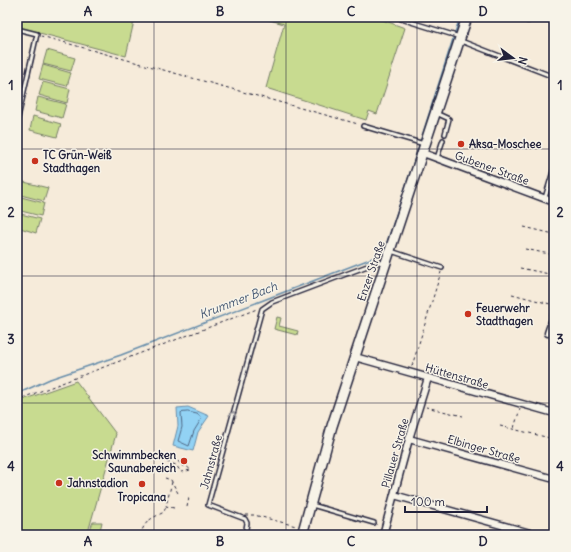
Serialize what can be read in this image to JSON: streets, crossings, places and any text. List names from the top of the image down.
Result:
{
  "streets": {
    "main road": ["Enzer Straße"],
    "street": [
      "Gubener Straße",
      "Hüttenstraße",
      "Elbinger Straße",
      "Pillauer Straße"
    ],
    "lane": ["Jahnstraße"]
  },
  "crossings": [
    ["Gubener Straße", "Enzer Straße"],
    ["Enzer Straße", "Hüttenstraße"],
    ["Hüttenstraße", "Pillauer Straße"],
    ["Elbinger Straße", "Pillauer Straße"]
  ],
  "one_way": ["Jahnstraße"],
  "water": ["Krummer Bach"],
  "places": [
    "Aksa-Moschee",
    "TC Grün-Weiß Stadthagen",
    "Feuerwehr Stadthagen",
    "Schwimmbecken Saunabereich",
    "Jahnstadion",
    "Tropicana"
  ],
  "scale_bar": "100 m",
  "north": "right",
  "grid": {
    "columns": [
      "A",
      "B",
      "C",
      "D"
    ],
    "rows": [
      "1",
      "2",
      "3",
      "4"
    ]
  }
}
